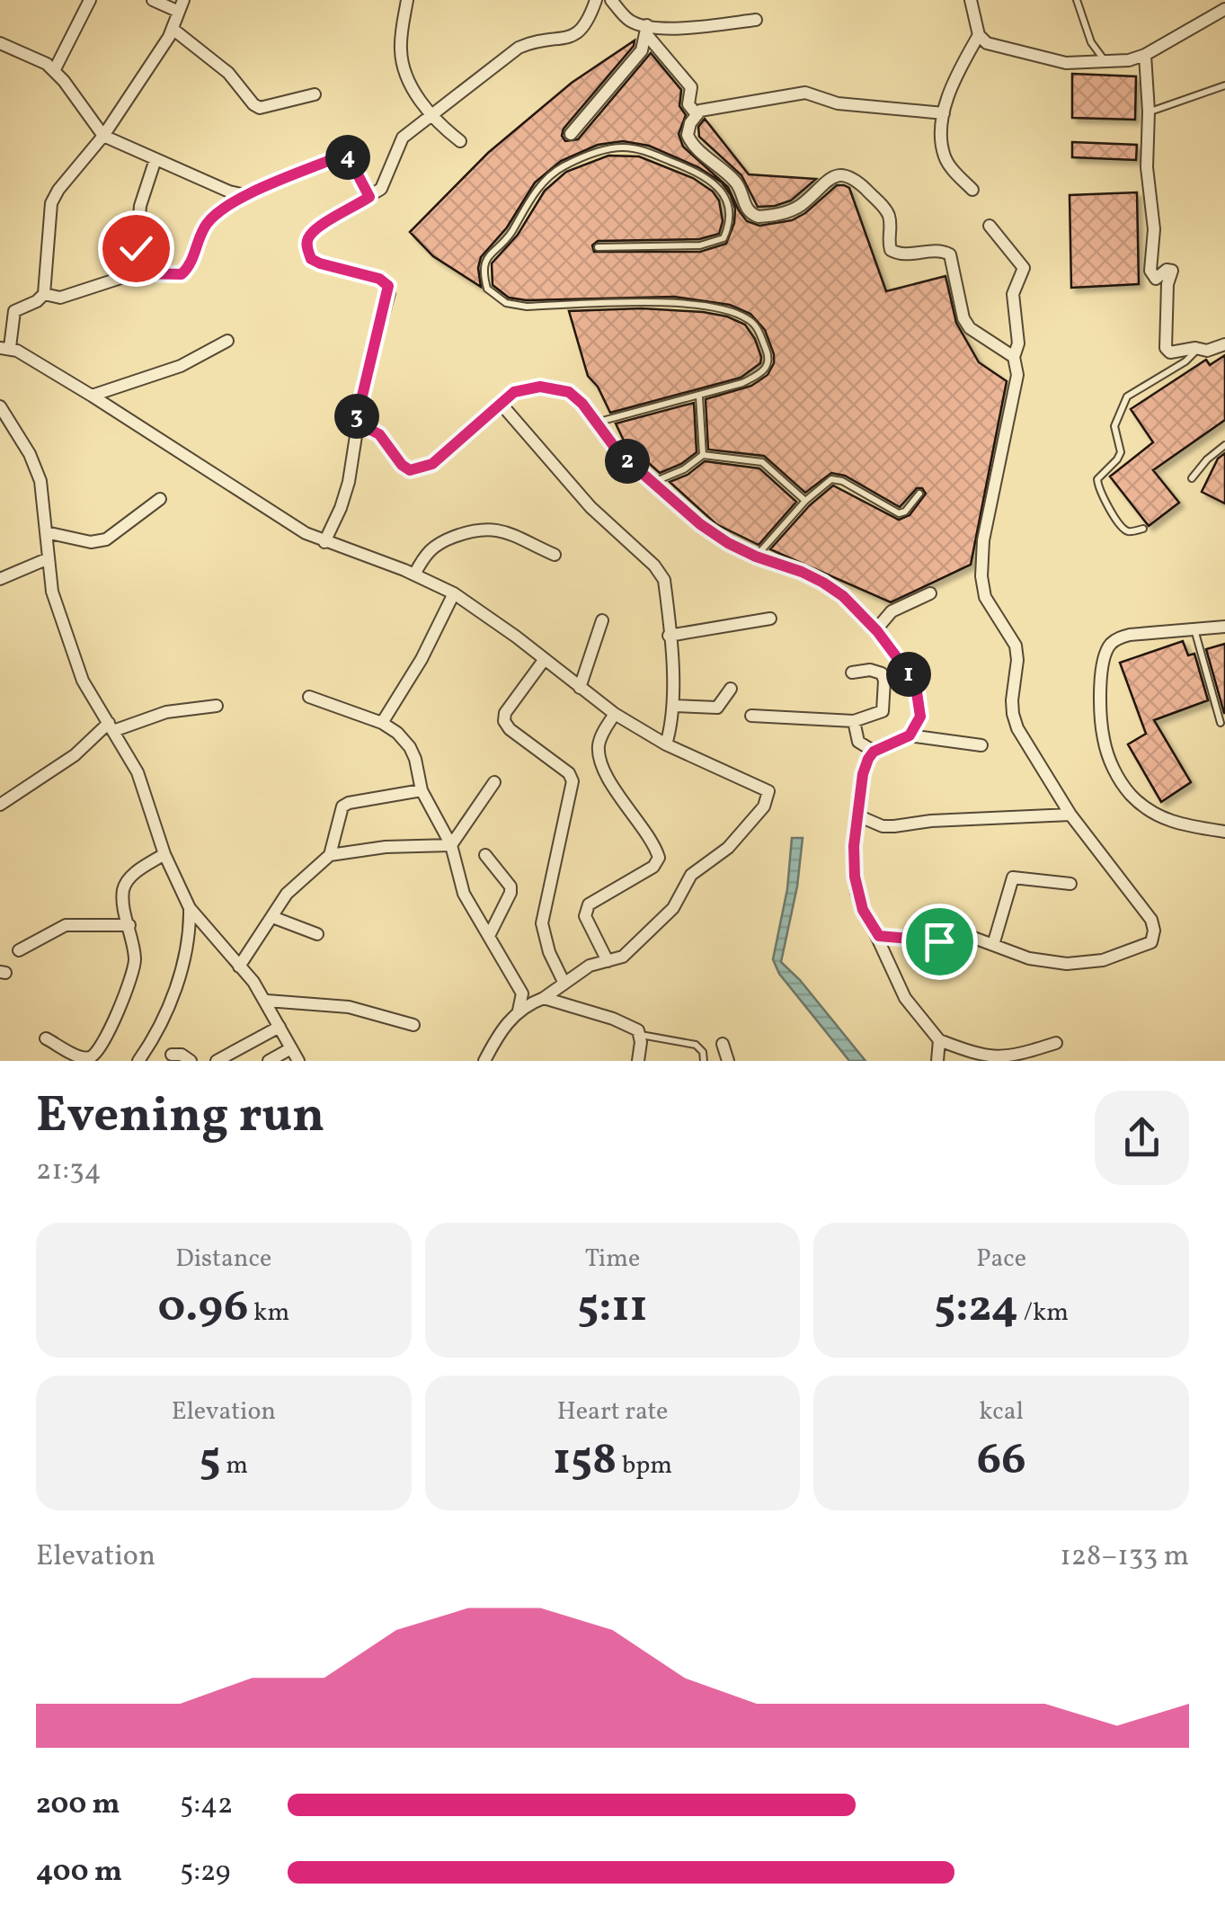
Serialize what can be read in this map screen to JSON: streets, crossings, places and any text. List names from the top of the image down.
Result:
{
  "page": {
    "pins": [
      "4",
      "3",
      "2",
      "1"
    ],
    "heading": ["Evening run", "21:34"],
    "stats": [
      ["Distance", "0.96 km"],
      ["Time", "5:11"],
      ["Pace", "5:24 /km"],
      ["Elevation", "5 m"],
      ["Heart rate", "158 bpm"],
      ["kcal", "66"]
    ],
    "chart": ["Elevation", "128–133 m"],
    "list": [
      {
        "name": "200 m",
        "note": "5:42"
      },
      {
        "name": "400 m",
        "note": "5:29"
      }
    ]
  }
}
